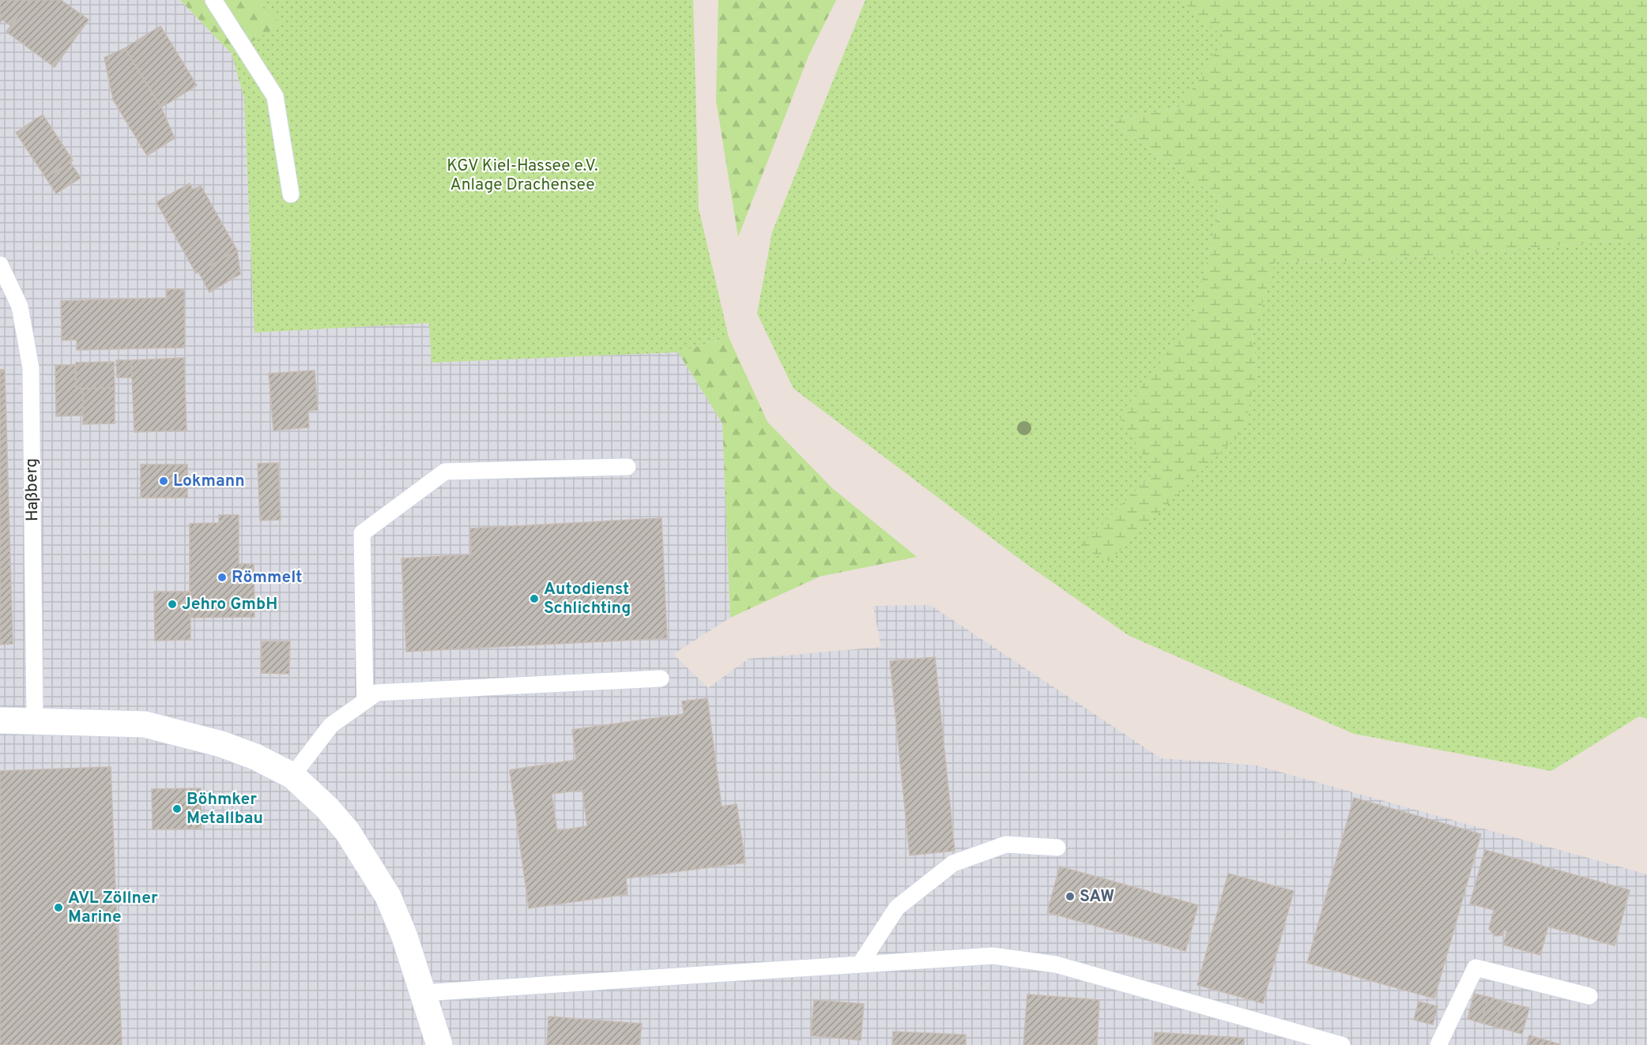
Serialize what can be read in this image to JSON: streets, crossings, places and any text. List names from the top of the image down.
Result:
{
  "streets": {
    "lane": ["Haßberg"]
  },
  "parks": ["KGV Kiel-Hassee e.V. Anlage Drachensee"],
  "places": [
    "Lokmann",
    "Römmelt",
    "Autodienst Schlichting",
    "Jehro GmbH",
    "Böhmker Metallbau",
    "SAW",
    "AVL Zöllner Marine"
  ]
}
